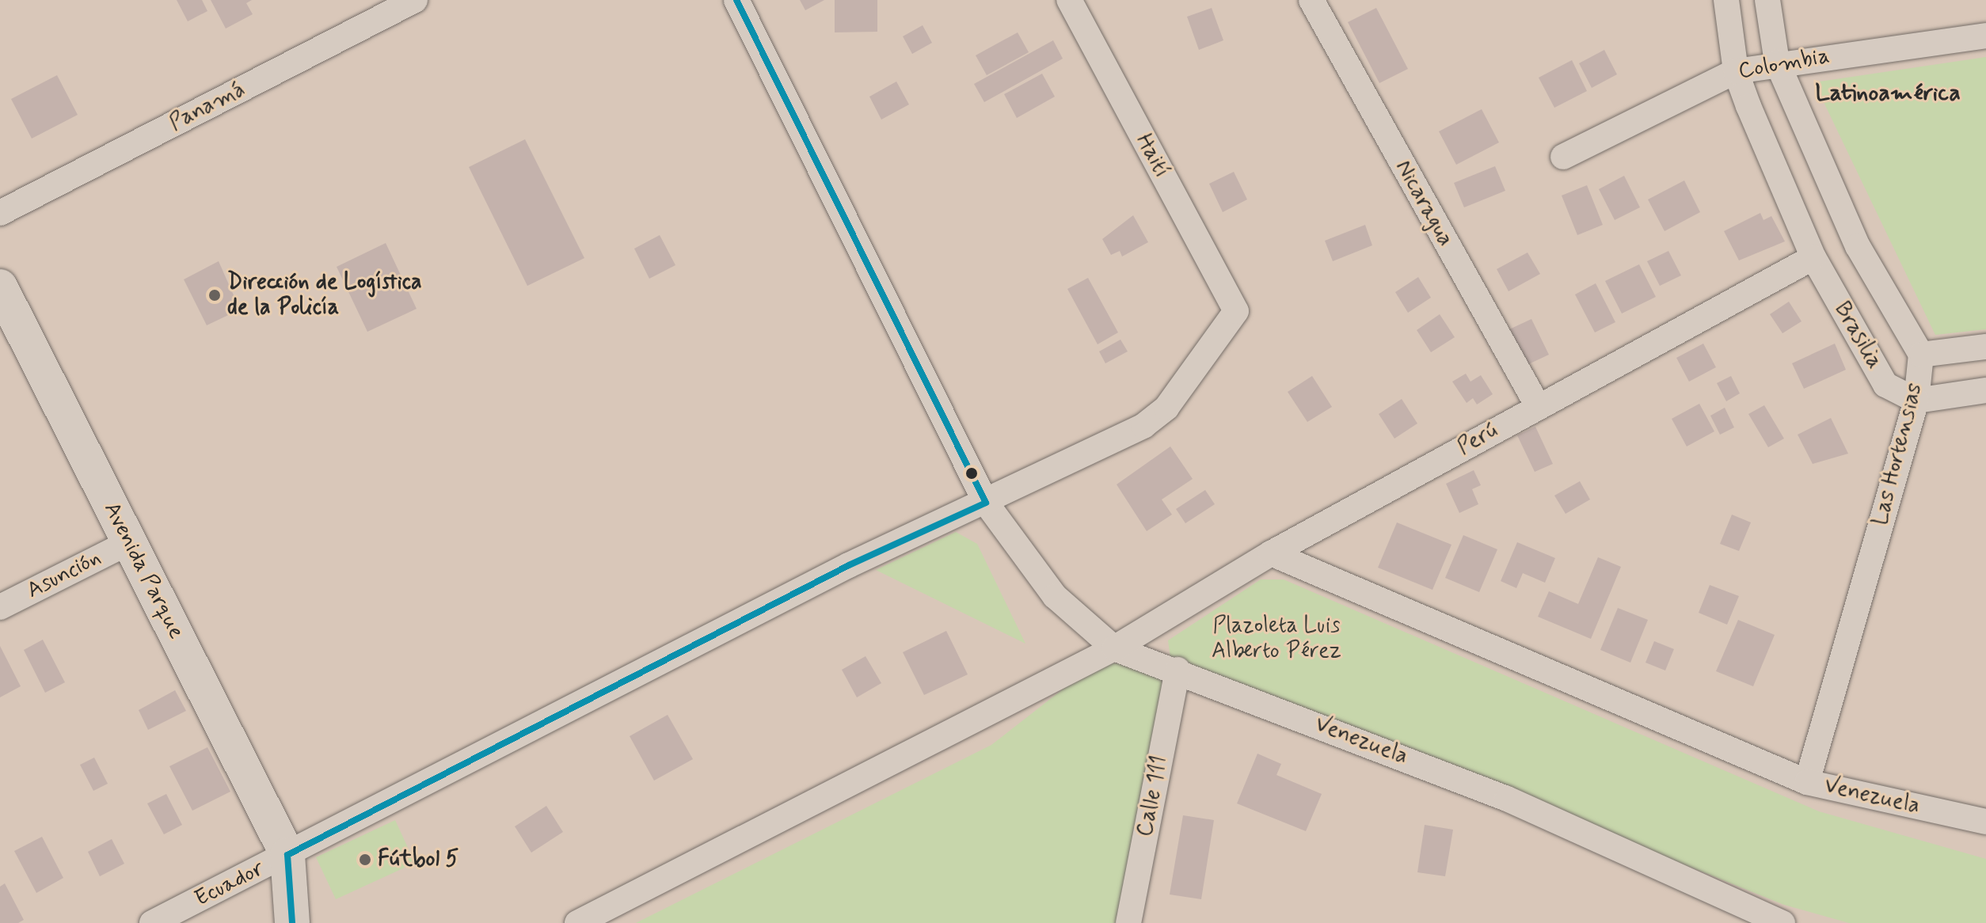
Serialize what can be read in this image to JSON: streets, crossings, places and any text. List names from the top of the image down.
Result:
{
  "streets": {
    "street": [
      "Colombia",
      "Panamá",
      "Haití",
      "Nicaragua",
      "Brasilia",
      "Perú",
      "Las Hortensias",
      "Avenida Parque",
      "Asunción",
      "Venezuela",
      "Calle 111",
      "Ecuador"
    ]
  },
  "crossings": [
    ["Colombia", "Las Hortensias"],
    ["Haití", "Ecuador"],
    ["Nicaragua", "Perú"],
    ["Brasilia", "Perú"],
    ["Brasilia", "Las Hortensias"],
    ["Perú", "Venezuela"],
    ["Las Hortensias", "Venezuela"],
    ["Avenida Parque", "Asunción"],
    ["Avenida Parque", "Ecuador"],
    ["Venezuela", "Calle 111"],
    ["Venezuela", "Ecuador"]
  ],
  "districts": ["Latinoamérica"],
  "parks": ["Plazoleta Luis Alberto Pérez"],
  "places": ["Dirección de Logística de la Policía", "Fútbol 5"]
}
